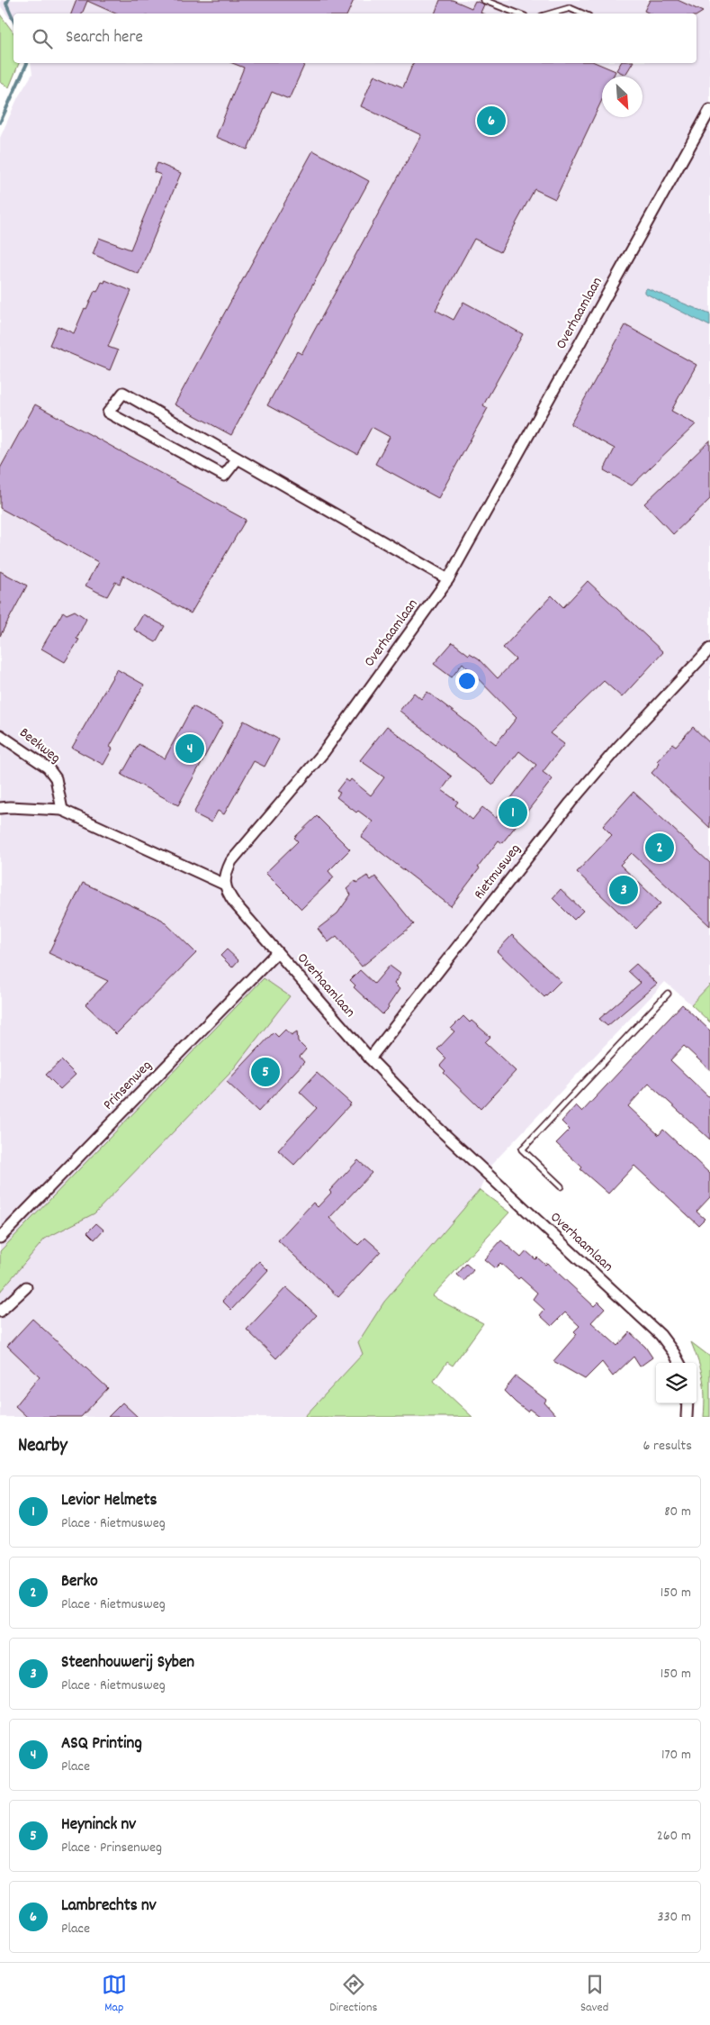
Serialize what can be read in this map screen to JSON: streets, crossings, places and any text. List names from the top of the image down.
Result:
{
  "streets": {
    "street": [
      "Overhaamlaan",
      "Beekweg",
      "Rietmusweg",
      "Prinsenweg"
    ]
  },
  "crossings": [
    ["Overhaamlaan", "Rietmusweg"],
    ["Overhaamlaan", "Prinsenweg"]
  ],
  "north": "bottom right",
  "page": {
    "search": "Search here",
    "pins": [
      "6",
      "4",
      "1",
      "2",
      "3",
      "5"
    ],
    "heading": ["Nearby", "6 results"],
    "list": [
      {
        "mark": "1",
        "name": "Levior Helmets",
        "note": "Place · Rietmusweg",
        "value": "80 m"
      },
      {
        "mark": "2",
        "name": "Berko",
        "note": "Place · Rietmusweg",
        "value": "150 m"
      },
      {
        "mark": "3",
        "name": "Steenhouwerij Syben",
        "note": "Place · Rietmusweg",
        "value": "150 m"
      },
      {
        "mark": "4",
        "name": "ASQ Printing",
        "note": "Place",
        "value": "170 m"
      },
      {
        "mark": "5",
        "name": "Heyninck nv",
        "note": "Place · Prinsenweg",
        "value": "260 m"
      },
      {
        "mark": "6",
        "name": "Lambrechts nv",
        "note": "Place",
        "value": "330 m"
      }
    ],
    "nav": ["Map", "Directions", "Saved"]
  }
}
